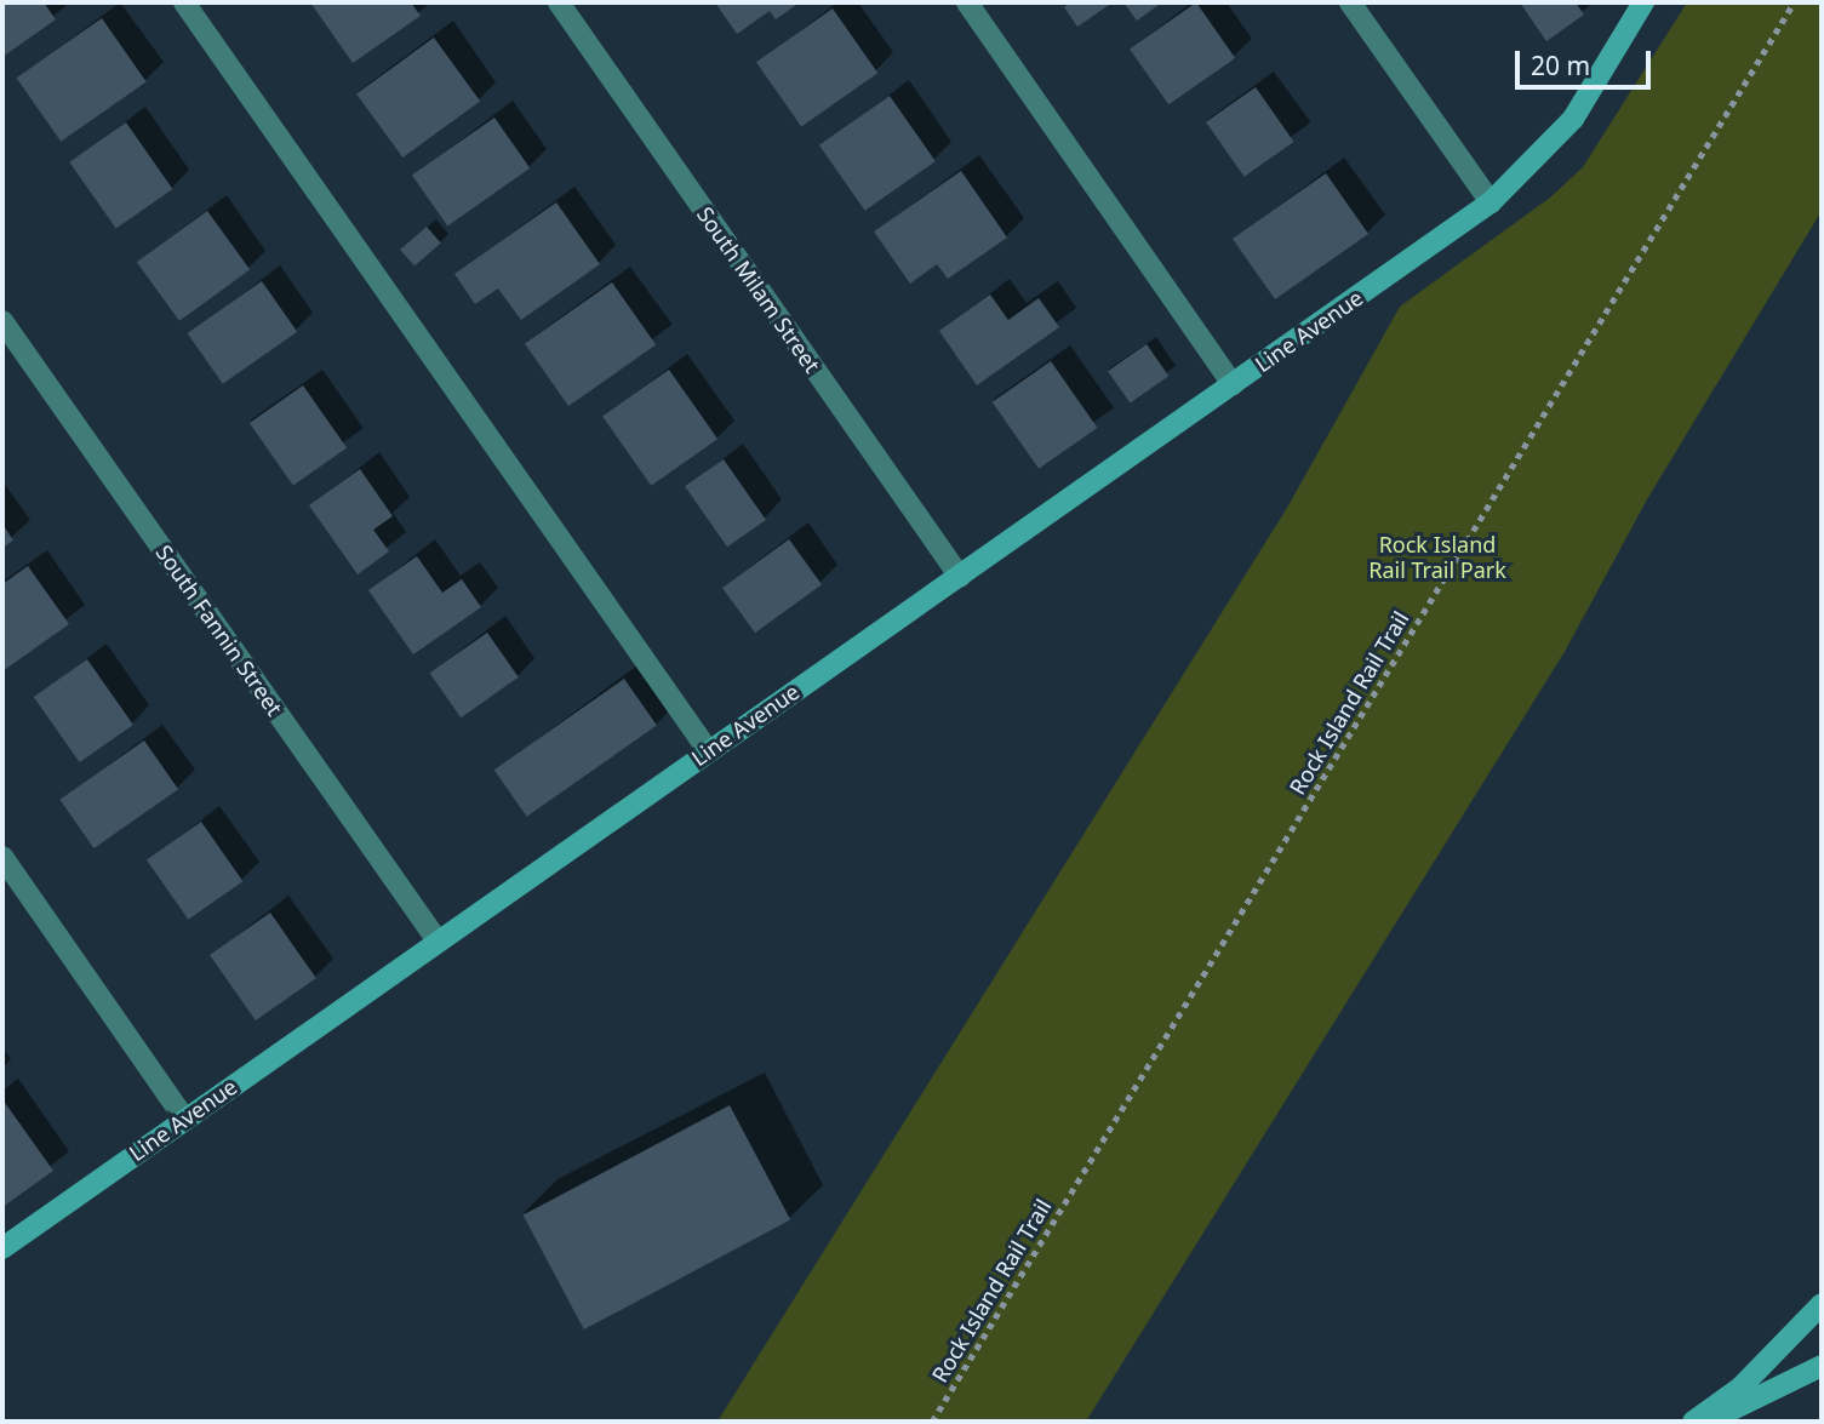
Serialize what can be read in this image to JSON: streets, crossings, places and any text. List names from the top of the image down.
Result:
{
  "streets": {
    "street": ["South Milam Street", "Line Avenue", "South Fannin Street"],
    "path": ["Rock Island Rail Trail"]
  },
  "crossings": [
    ["South Milam Street", "Line Avenue"],
    ["Line Avenue", "South Fannin Street"]
  ],
  "parks": ["Rock Island Rail Trail Park"],
  "scale_bar": "20 m"
}
